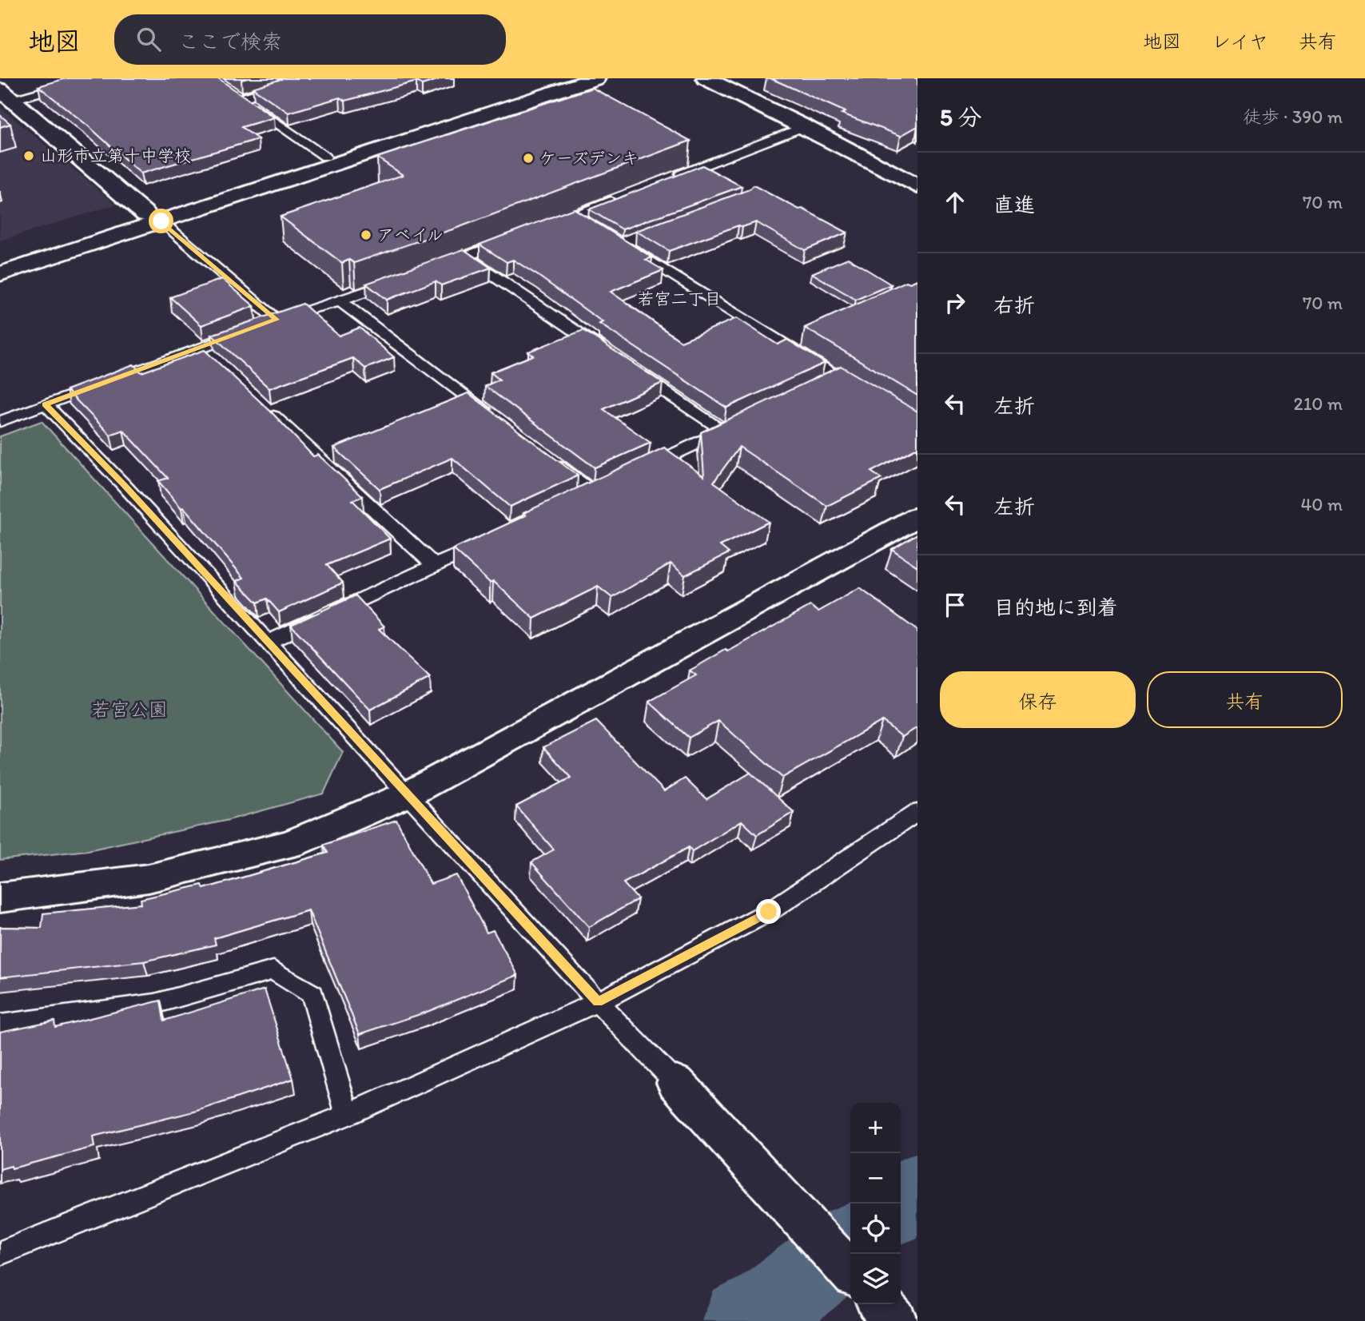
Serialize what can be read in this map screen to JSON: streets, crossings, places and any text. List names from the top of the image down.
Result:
{
  "districts": ["若宮二丁目"],
  "parks": ["若宮公園"],
  "places": ["山形市立第十中学校", "ケーズデンキ", "アベイル"],
  "page": {
    "header": "地図",
    "search": "ここで検索",
    "nav": ["地図", "レイヤ", "共有"],
    "heading": ["5 分", "徒歩 · 390 m"],
    "list": [
      ["直進", "70 m"],
      ["右折", "70 m"],
      ["左折", "210 m"],
      ["左折", "40 m"],
      "目的地に到着"
    ],
    "buttons": ["保存", "共有"],
    "map_buttons": ["+", "−"]
  }
}
